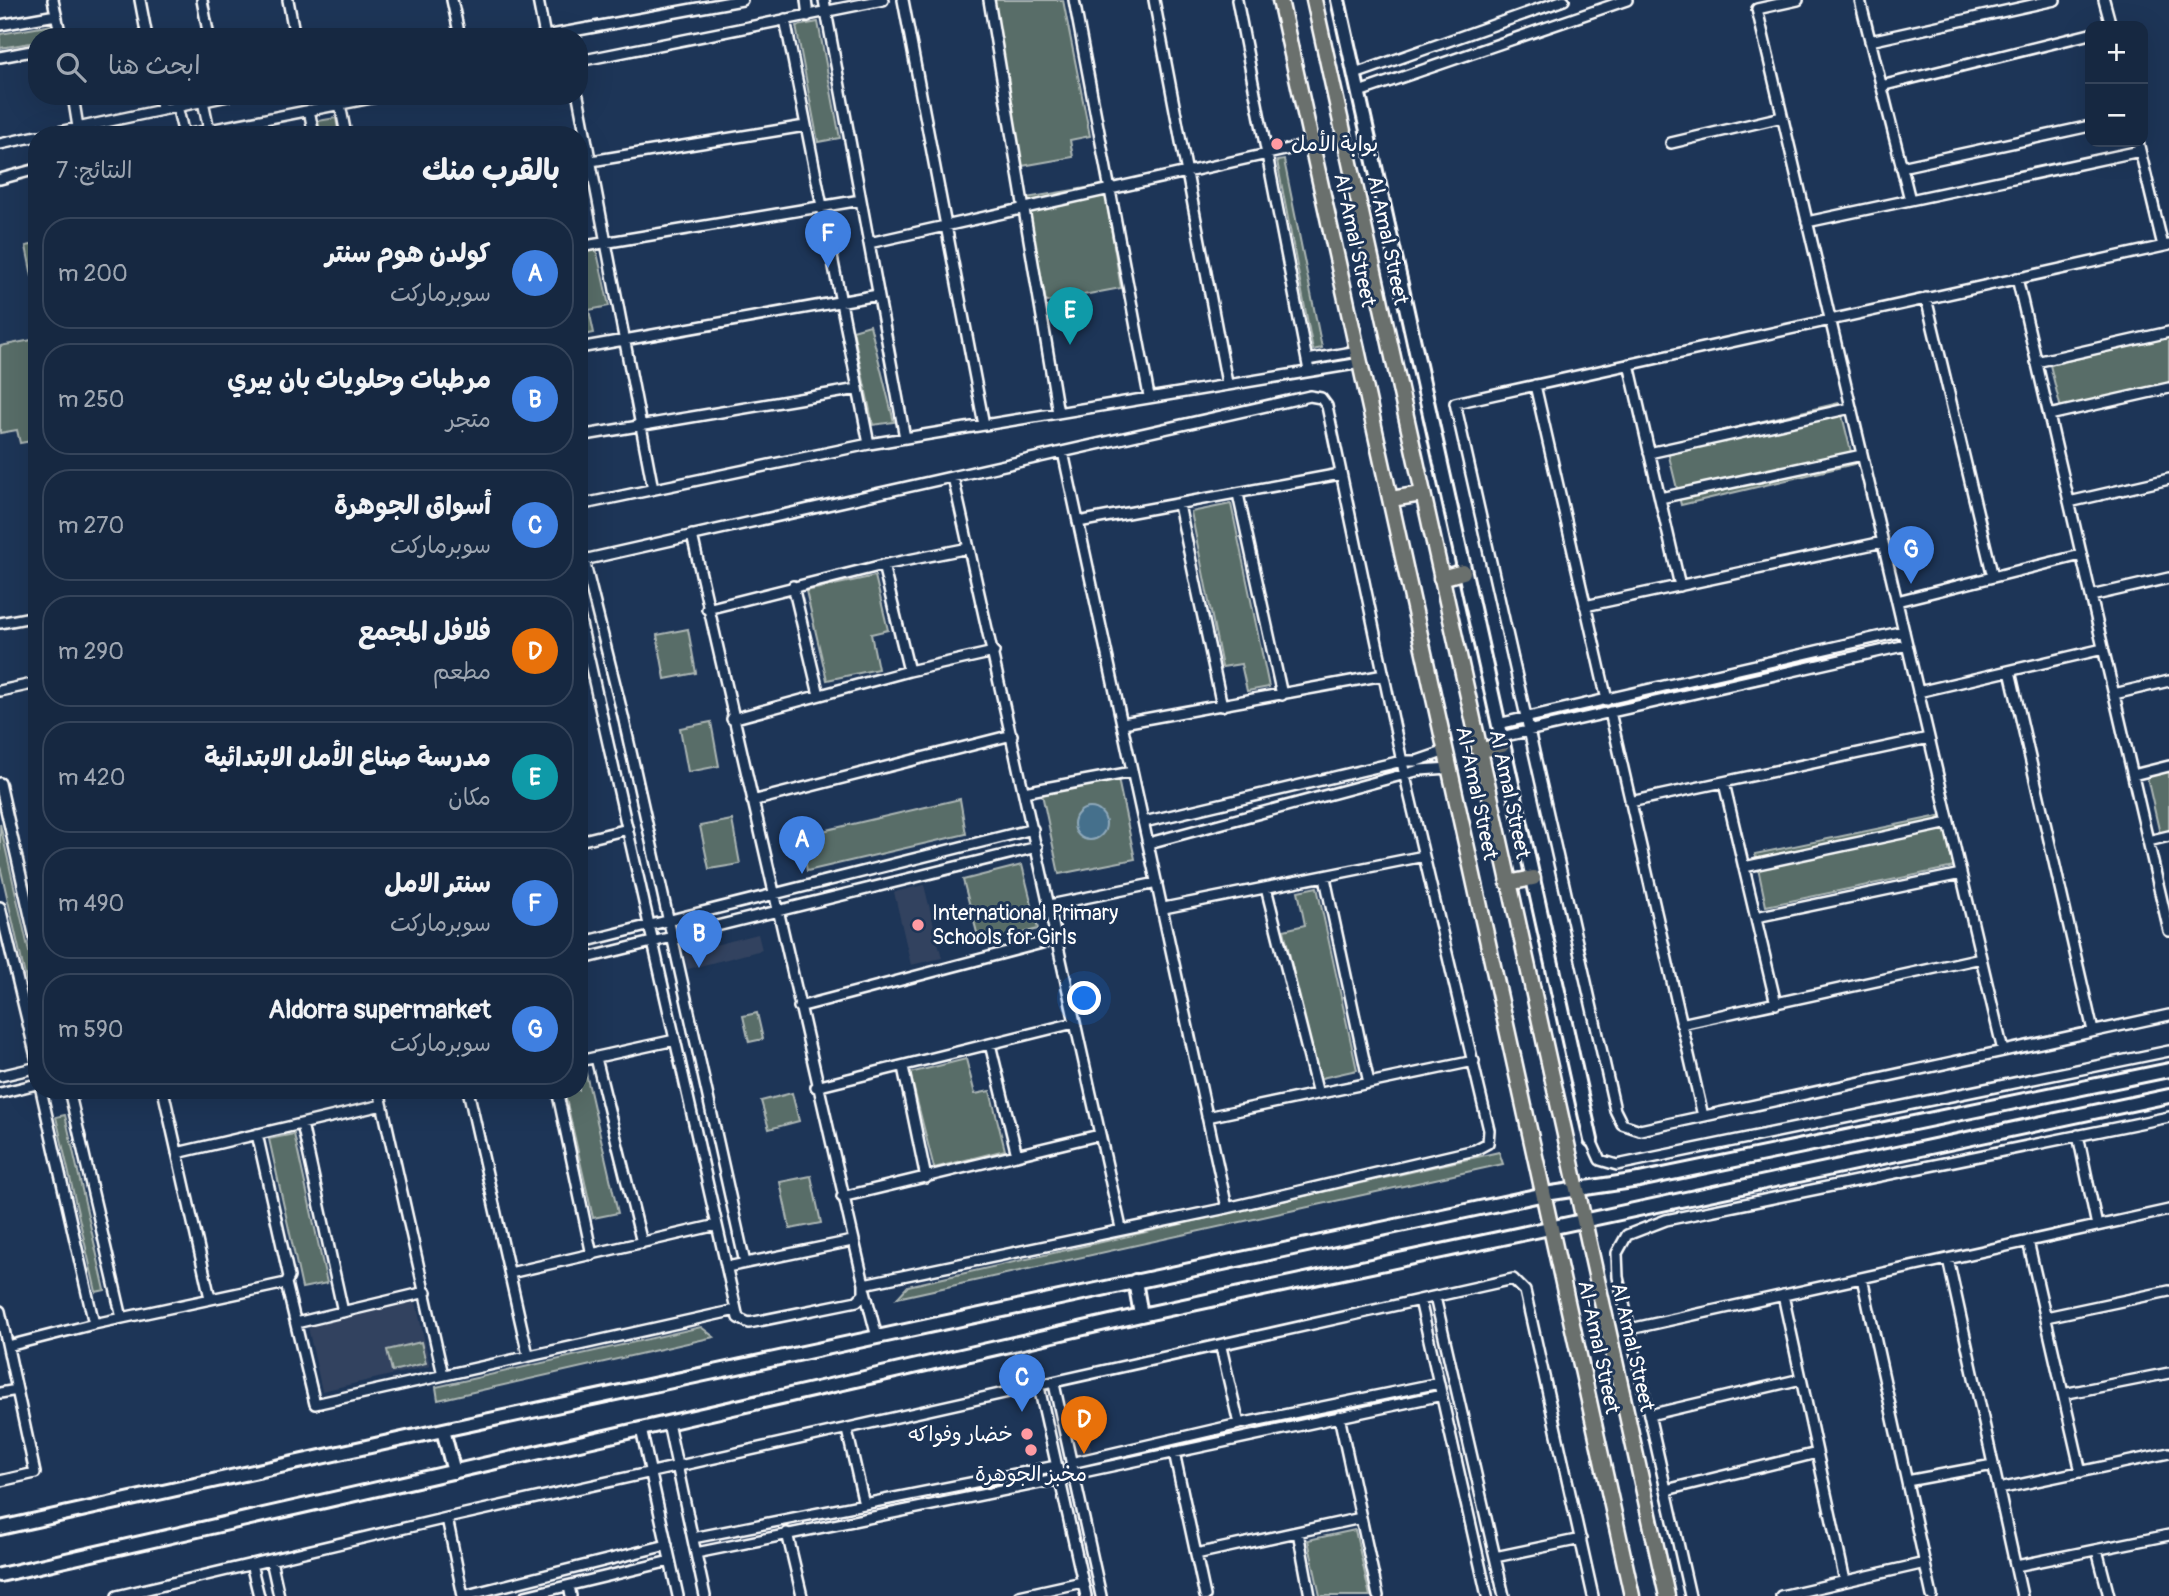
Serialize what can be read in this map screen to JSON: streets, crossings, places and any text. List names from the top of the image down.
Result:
{
  "streets": {
    "main road": ["Al-Amal Street", "Al Amal Street"]
  },
  "places": [
    "بوابة الأمل",
    "International Primary Schools for Girls",
    "خضار وفواكه",
    "مخبز الجوهرة"
  ],
  "page": {
    "map_buttons": ["+", "−"],
    "search": "ابحث هنا",
    "heading": ["بالقرب منك", "النتائج: 7"],
    "pins": [
      "F",
      "E",
      "G",
      "A",
      "B",
      "C",
      "D"
    ],
    "list": [
      {
        "mark": "A",
        "name": "كولدن هوم سنتر",
        "note": "سوبرماركت",
        "value": "200 m"
      },
      {
        "mark": "B",
        "name": "مرطبات وحلويات بان بيري",
        "note": "متجر",
        "value": "250 m"
      },
      {
        "mark": "C",
        "name": "أسواق الجوهرة",
        "note": "سوبرماركت",
        "value": "270 m"
      },
      {
        "mark": "D",
        "name": "فلافل المجمع",
        "note": "مطعم",
        "value": "290 m"
      },
      {
        "mark": "E",
        "name": "مدرسة صناع الأمل الابتدائية",
        "note": "مكان",
        "value": "420 m"
      },
      {
        "mark": "F",
        "name": "سنتر الامل",
        "note": "سوبرماركت",
        "value": "490 m"
      },
      {
        "mark": "G",
        "name": "Aldorra supermarket",
        "note": "سوبرماركت",
        "value": "590 m"
      }
    ]
  }
}
